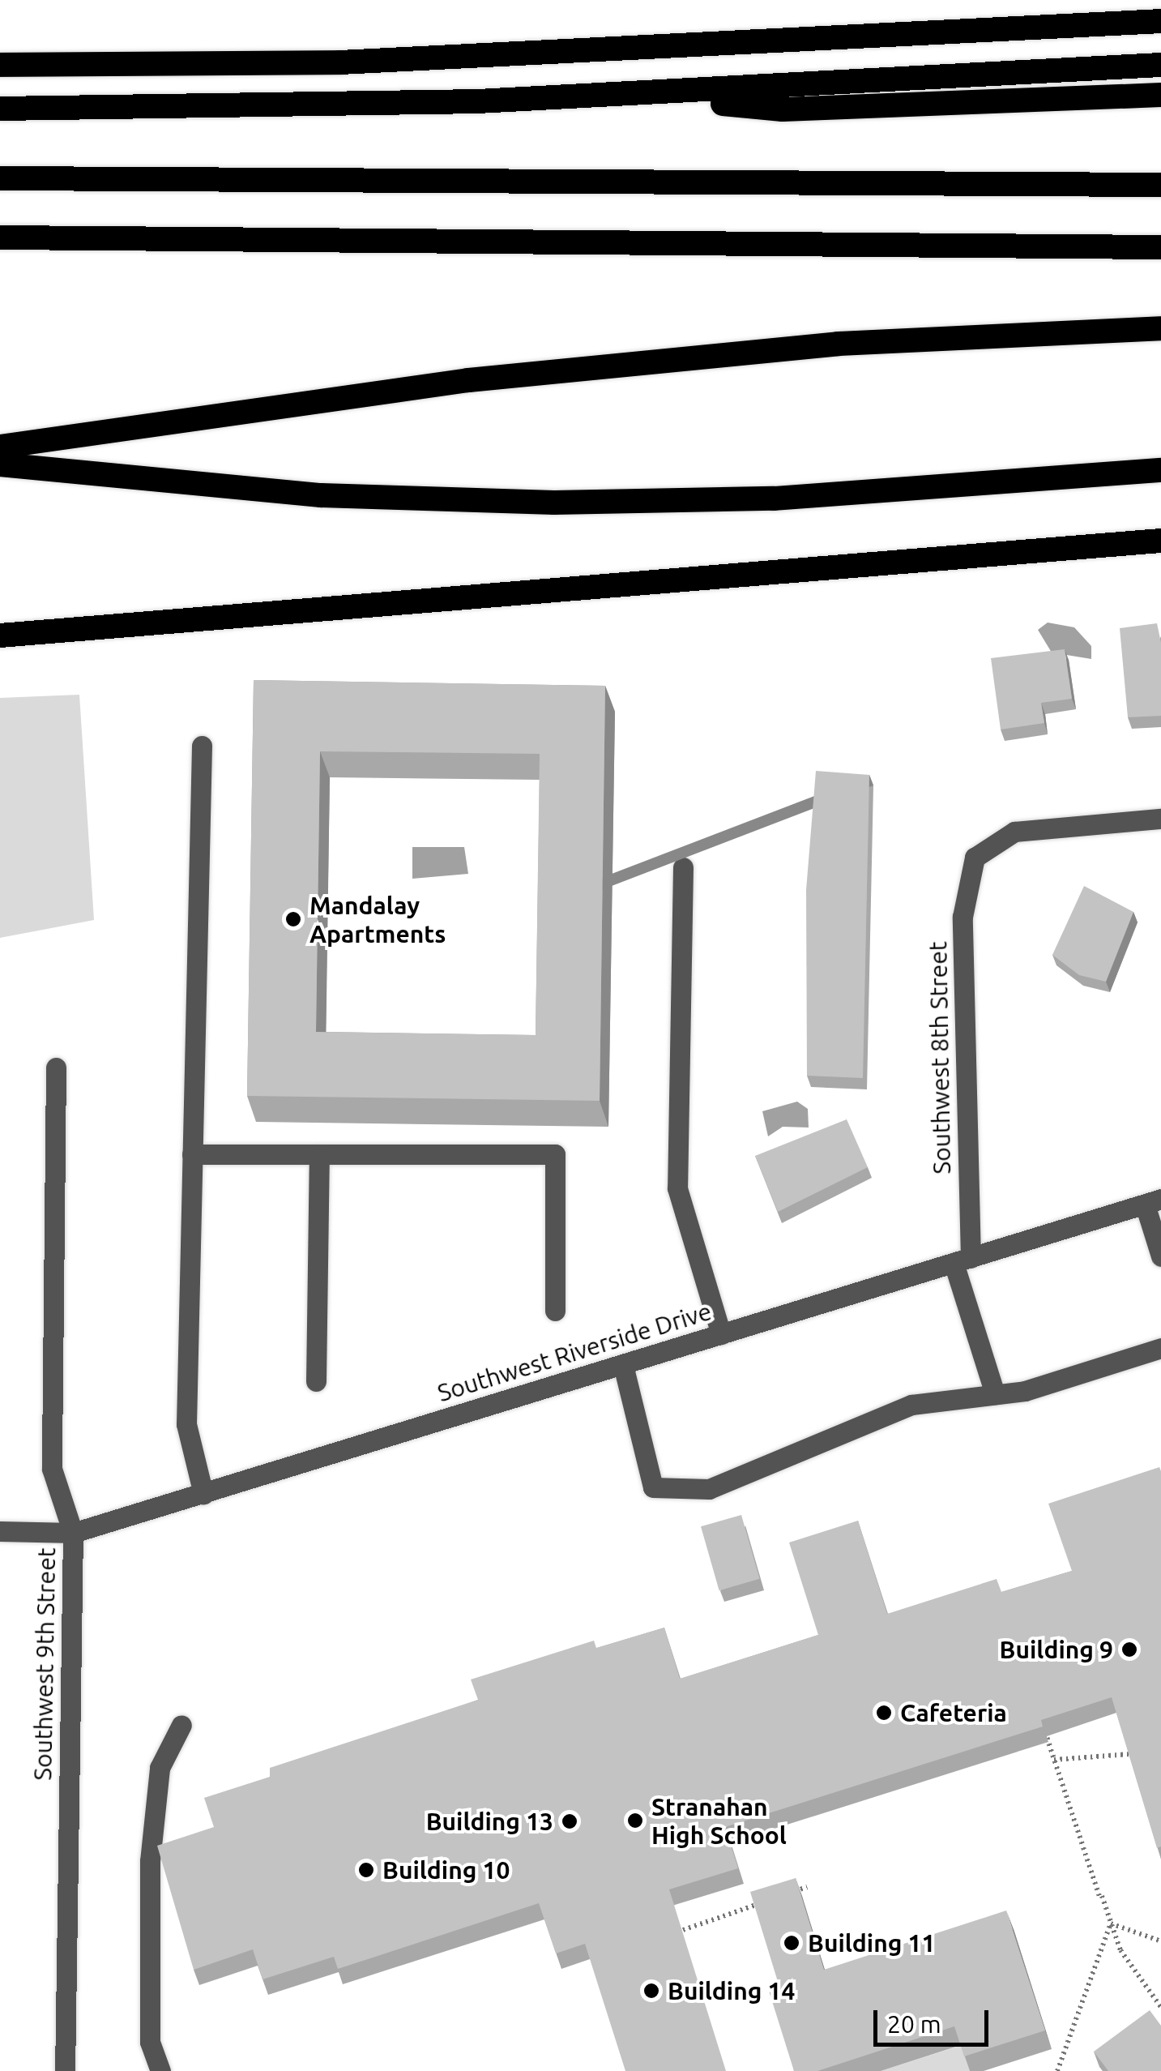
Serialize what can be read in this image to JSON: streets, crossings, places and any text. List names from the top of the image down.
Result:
{
  "streets": {
    "street": ["Southwest 8th Street", "Southwest Riverside Drive", "Southwest 9th Street"]
  },
  "crossings": [
    ["Southwest 8th Street", "Southwest Riverside Drive"],
    ["Southwest Riverside Drive", "Southwest 9th Street"]
  ],
  "places": [
    "Mandalay Apartments",
    "Building 9",
    "Cafeteria",
    "Stranahan High School",
    "Building 13",
    "Building 10",
    "Building 11",
    "Building 14"
  ],
  "scale_bar": "20 m"
}
